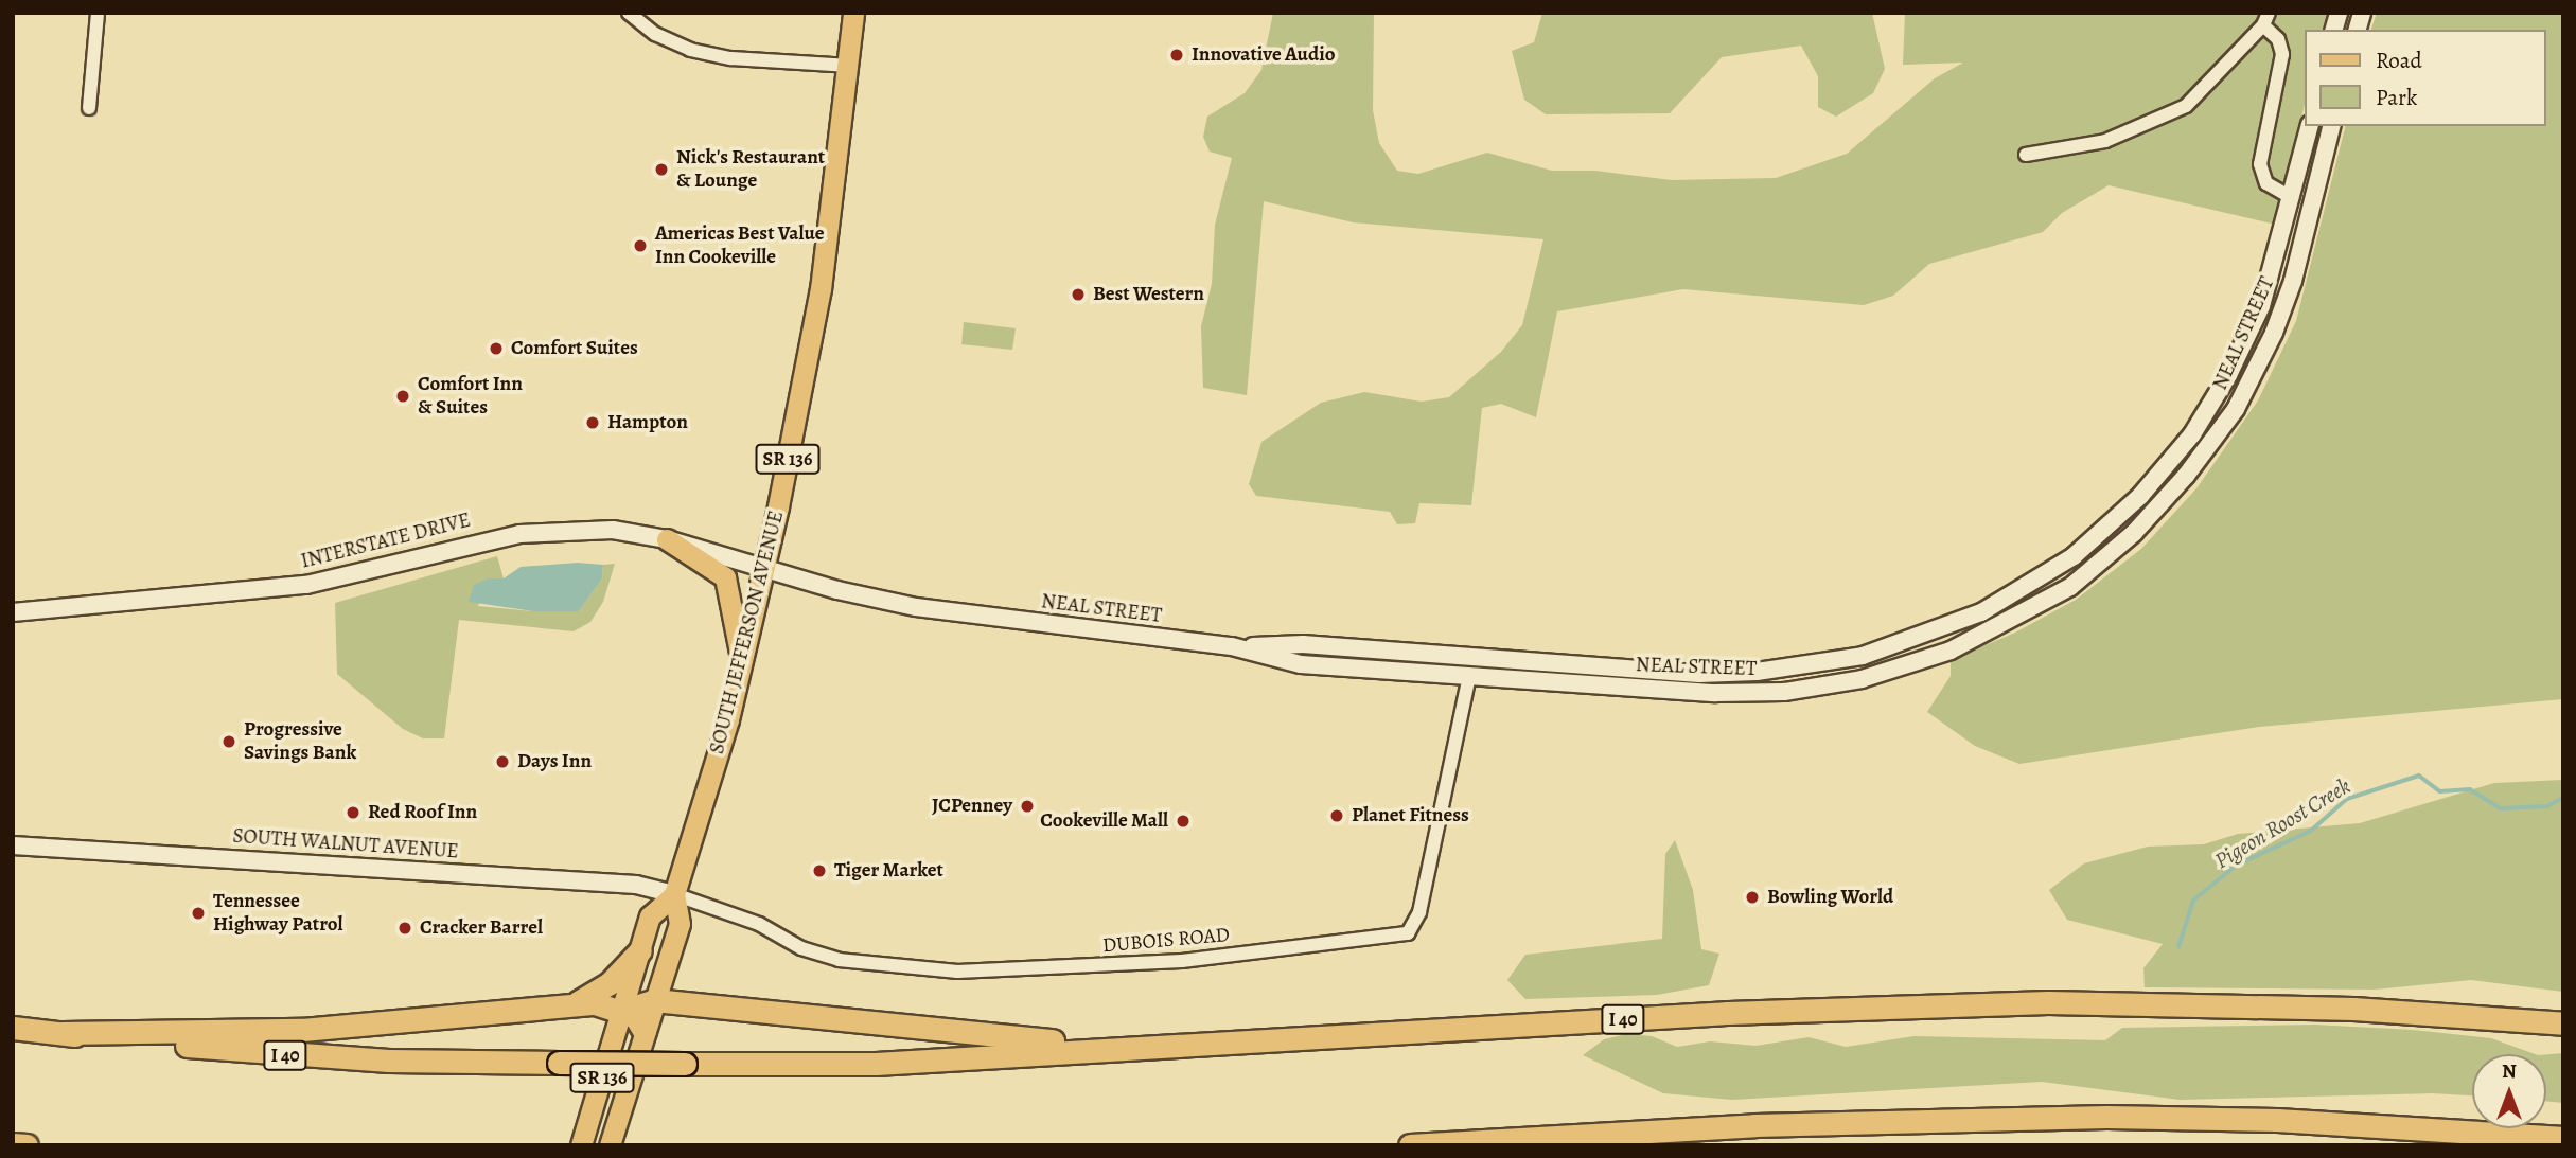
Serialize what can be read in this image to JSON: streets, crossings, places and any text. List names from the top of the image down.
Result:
{
  "streets": {
    "highway": ["I 40"],
    "main road": [
      "NEAL STREET",
      "SR 136",
      "INTERSTATE DRIVE",
      "SOUTH JEFFERSON AVENUE",
      "SOUTH WALNUT AVENUE"
    ],
    "street": ["DUBOIS ROAD"]
  },
  "crossings": [
    ["NEAL STREET", "INTERSTATE DRIVE"],
    ["NEAL STREET", "SOUTH JEFFERSON AVENUE"],
    ["NEAL STREET", "DUBOIS ROAD"],
    ["INTERSTATE DRIVE", "SOUTH JEFFERSON AVENUE"],
    ["SOUTH JEFFERSON AVENUE", "SOUTH WALNUT AVENUE"],
    ["SOUTH JEFFERSON AVENUE", "DUBOIS ROAD"],
    ["SOUTH WALNUT AVENUE", "DUBOIS ROAD"]
  ],
  "water": ["Pigeon Roost Creek"],
  "places": [
    "Innovative Audio",
    "Nick's Restaurant & Lounge",
    "Americas Best Value Inn Cookeville",
    "Best Western",
    "Comfort Suites",
    "Comfort Inn & Suites",
    "Hampton",
    "Progressive Savings Bank",
    "Days Inn",
    "JCPenney",
    "Red Roof Inn",
    "Planet Fitness",
    "Cookeville Mall",
    "Tiger Market",
    "Bowling World",
    "Tennessee Highway Patrol",
    "Cracker Barrel"
  ],
  "legend": ["Road", "Park"],
  "north": "top"
}
